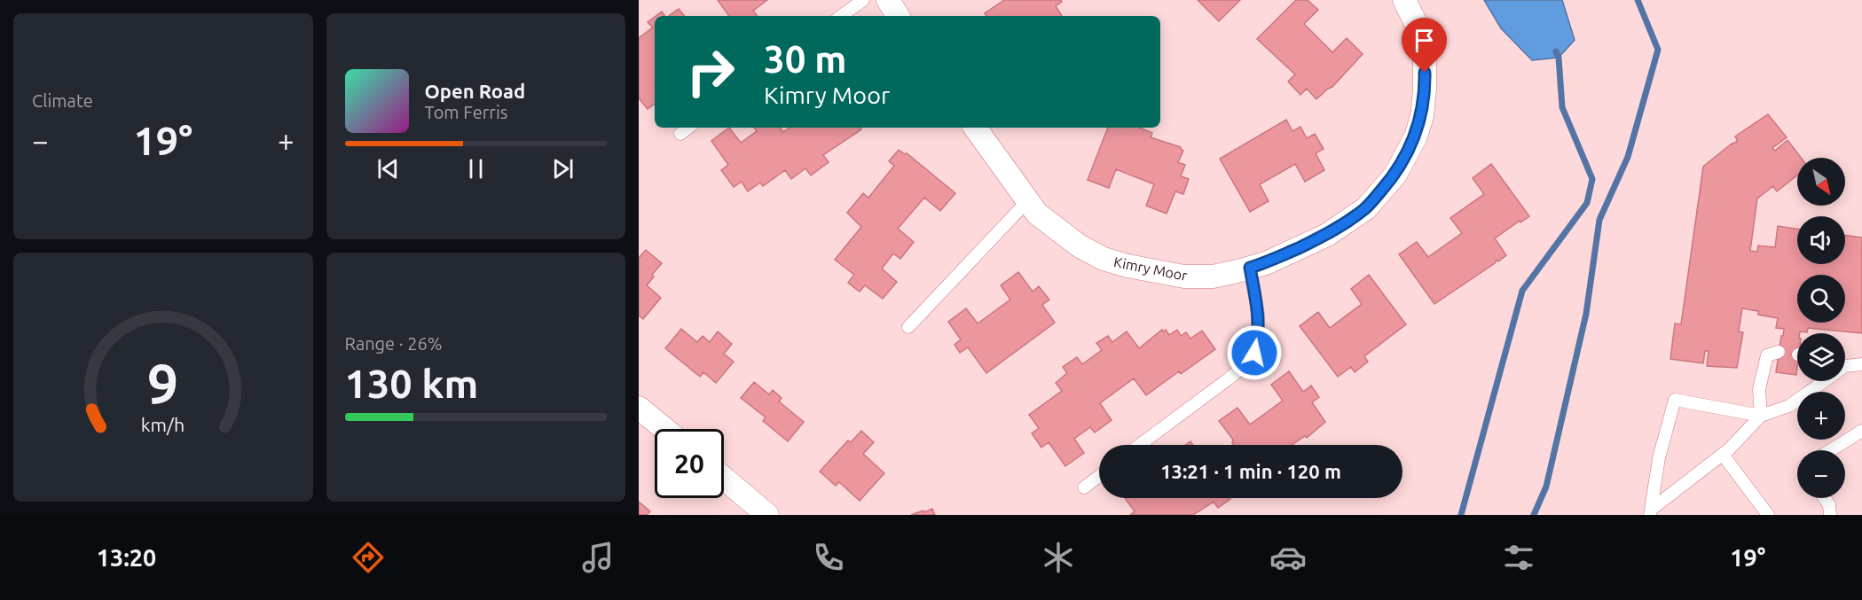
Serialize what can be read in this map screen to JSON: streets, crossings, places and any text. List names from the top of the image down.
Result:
{
  "streets": {
    "street": ["Kimry Moor"]
  },
  "north": "bottom right",
  "page": {
    "tile": [
      "Climate",
      ["Range · 26%", "130 km"]
    ],
    "turn": ["30 m", "Kimry Moor"],
    "song": ["Open Road", "Tom Ferris"],
    "heat": ["−", "19°", "+"],
    "map_buttons": ["+", "−"],
    "limit": "20",
    "trip": "13:21 · 1 min · 120 m",
    "tabs": ["13:20", "19°"],
    "gauge": ["9", "km/h"]
  }
}
